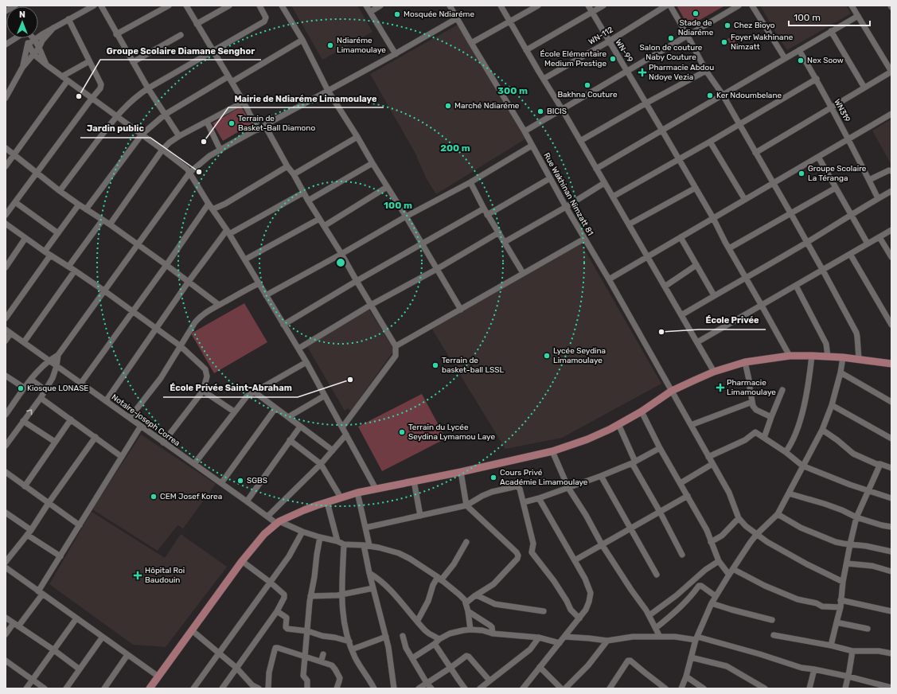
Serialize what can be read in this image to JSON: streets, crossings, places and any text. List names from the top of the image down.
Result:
{
  "streets": {
    "street": [
      "WN-112",
      "WN-99",
      "WN319",
      "Rue Wakhinan Nimzatt 81",
      "Notaire-joseph Correa"
    ]
  },
  "crossings": [
    ["WN-112", "WN-99"]
  ],
  "places": {
    "other": [
      "Stade de Ndiaréme",
      "Mosquée Ndiaréme",
      "Chez Bioyo",
      "Salon de couture Naby Couture",
      "Foyer Wakhinane Nimzatt",
      "Ndiaréme Limamoulaye",
      "École Elémentaire Medium Prestige",
      "Nex Soow",
      "Bakhna Couture",
      "Ker Ndoumbelane",
      "Groupe Scolaire Diamane Senghor",
      "Marché Ndiaréme",
      "BICIS",
      "Terrain de Basket-Ball Diamono",
      "Mairie de Ndiaréme Limamoulaye",
      "Jardin public",
      "Groupe Scolaire La Téranga",
      "École Privée",
      "Lycée Seydina Limamoulaye",
      "Terrain de basket-ball LSSL",
      "École Privée Saint-Abraham",
      "Kiosque LONASE",
      "Terrain du Lycée Seydina Lymamou Laye",
      "Cours Privé Académie Limamoulaye",
      "SGBS",
      "CEM Josef Korea"
    ],
    "health": ["Pharmacie Abdou Ndoye Vezia", "Pharmacie Limamoulaye", "Hôpital Roi Baudouin"]
  },
  "scale_bar": "100 m",
  "north": "top",
  "rings": ["300 m", "200 m", "100 m"]
}
